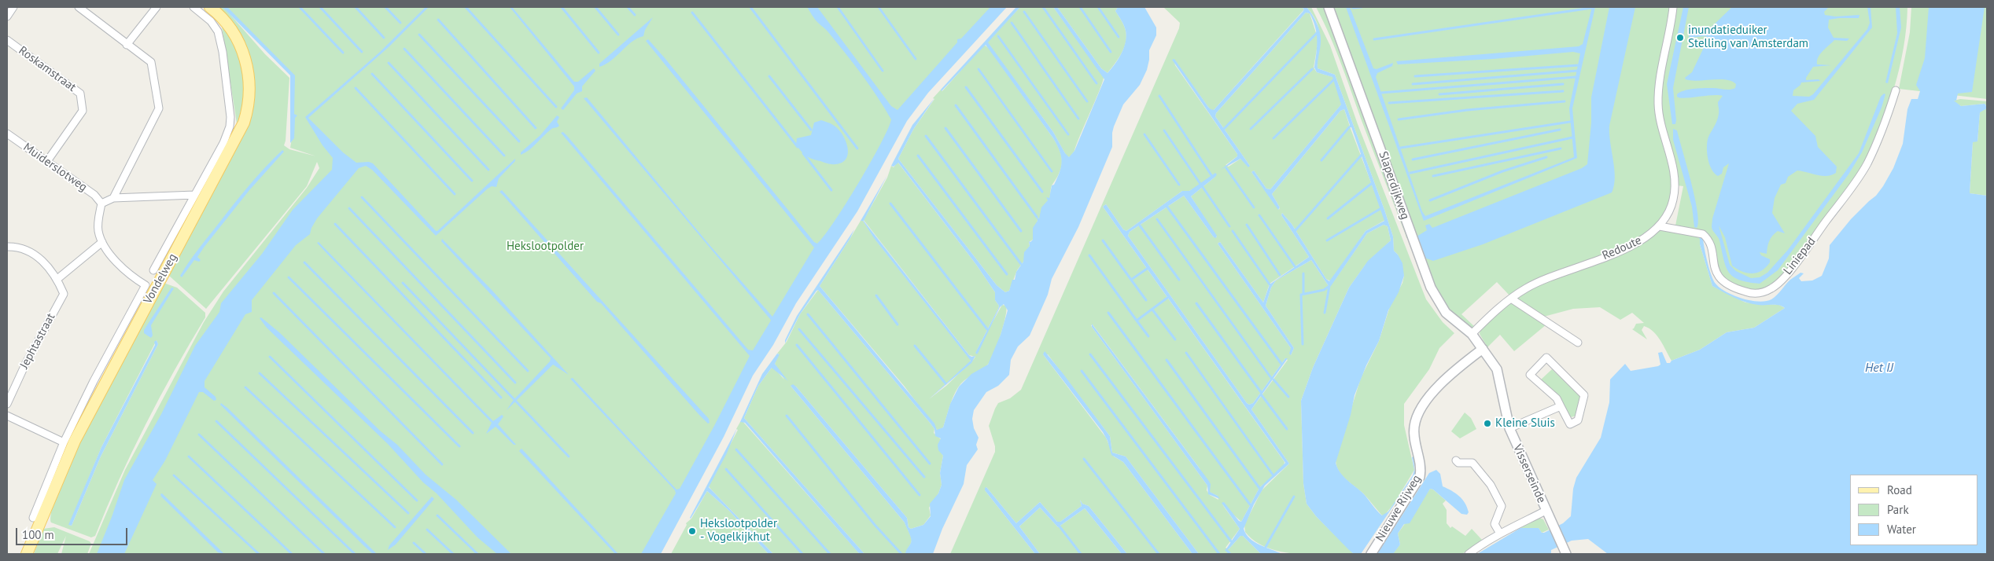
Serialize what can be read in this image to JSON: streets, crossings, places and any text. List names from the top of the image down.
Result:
{
  "streets": {
    "main road": ["Vondelweg"],
    "street": [
      "Roskamstraat",
      "Muiderslotweg",
      "Slaperdijkweg",
      "Redoute",
      "Liniepad",
      "Jephtastraat",
      "Visserseinde",
      "Nieuwe Rijweg"
    ]
  },
  "crossings": [
    ["Roskamstraat", "Muiderslotweg"],
    ["Slaperdijkweg", "Redoute"],
    ["Slaperdijkweg", "Visserseinde"],
    ["Slaperdijkweg", "Nieuwe Rijweg"],
    ["Redoute", "Liniepad"],
    ["Visserseinde", "Nieuwe Rijweg"]
  ],
  "water": ["Het IJ"],
  "parks": ["Hekslootpolder"],
  "places": ["inundatieduiker Stelling van Amsterdam", "Kleine Sluis", "Hekslootpolder - Vogelkijkhut"],
  "legend": ["Road", "Park", "Water"],
  "scale_bar": "100 m"
}
